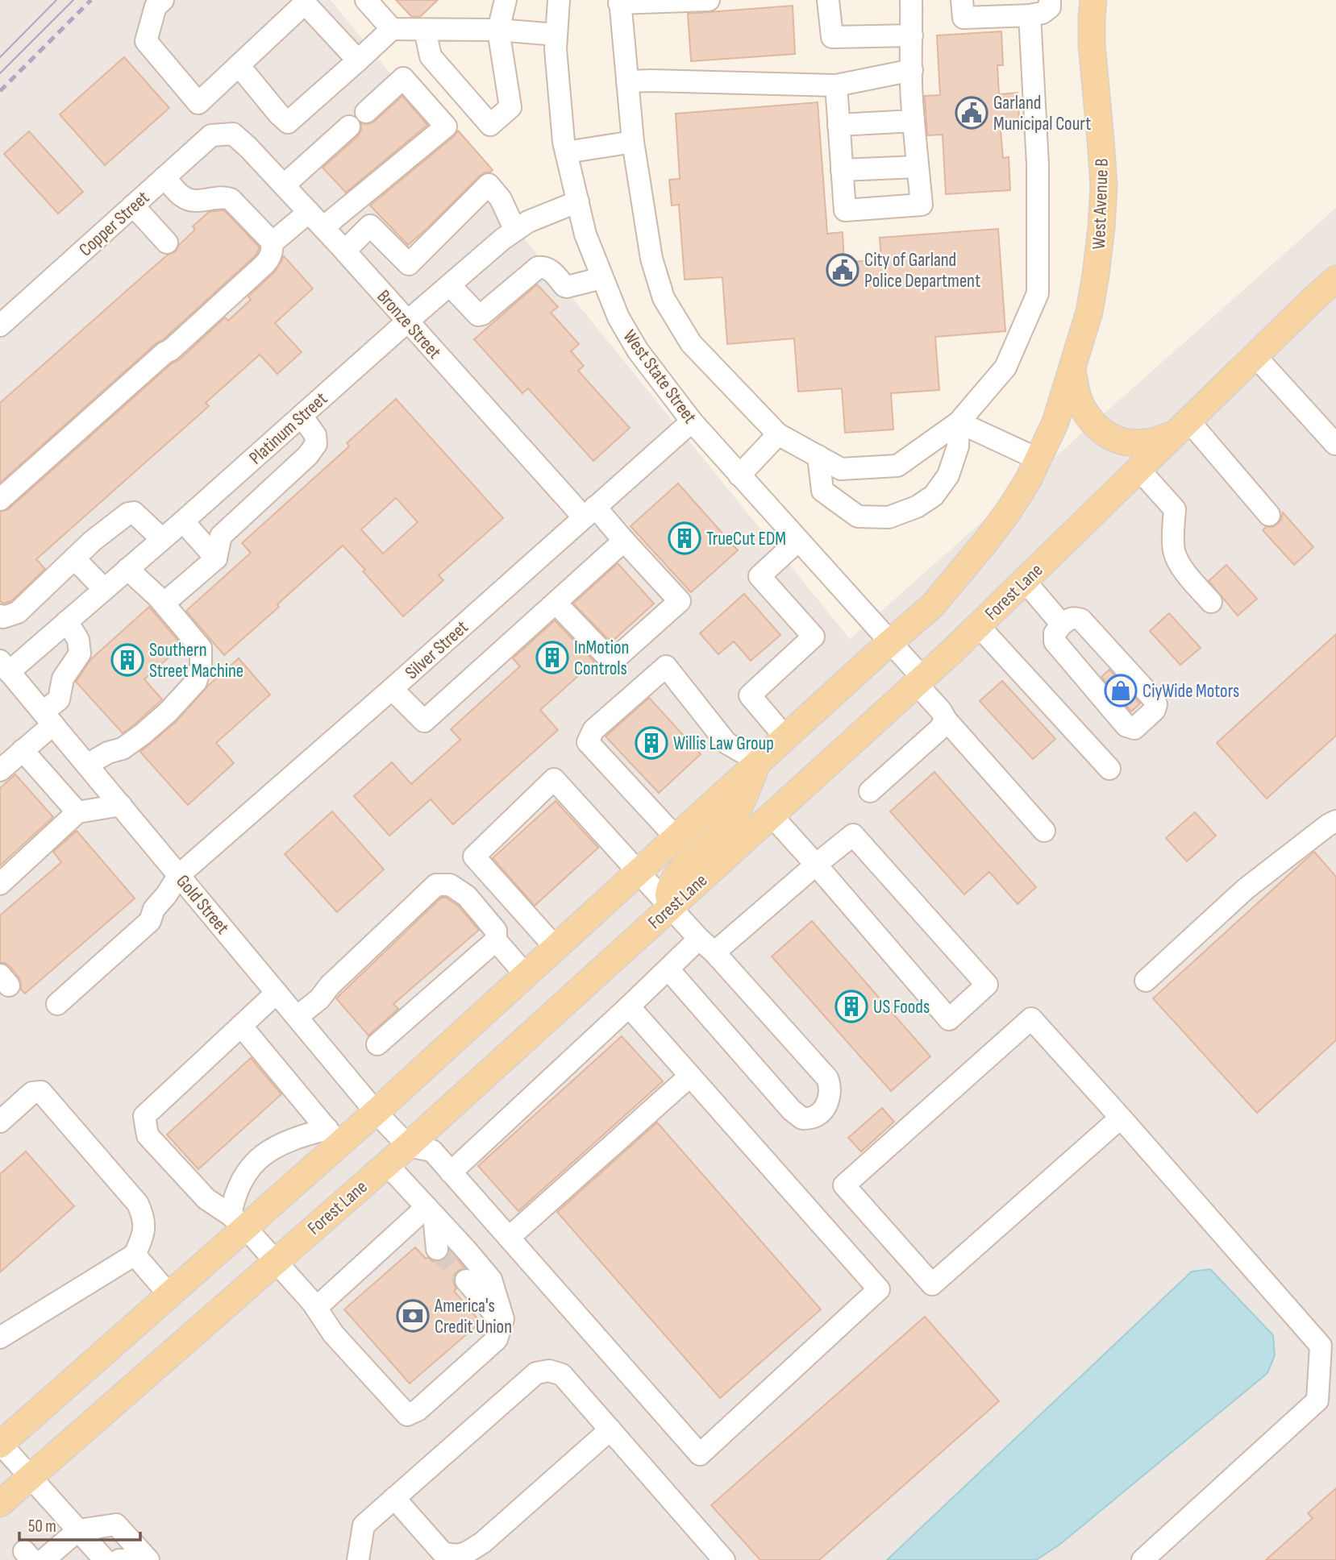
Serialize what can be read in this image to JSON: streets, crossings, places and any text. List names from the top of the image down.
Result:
{
  "streets": {
    "main road": ["West Avenue B", "Forest Lane"],
    "street": [
      "Copper Street",
      "Bronze Street",
      "West State Street",
      "Platinum Street",
      "Silver Street",
      "Gold Street"
    ]
  },
  "crossings": [
    ["Copper Street", "Bronze Street"],
    ["Bronze Street", "Platinum Street"],
    ["Bronze Street", "Silver Street"],
    ["West State Street", "Platinum Street"],
    ["West State Street", "Forest Lane"],
    ["West State Street", "Silver Street"],
    ["Platinum Street", "Gold Street"],
    ["Forest Lane", "Gold Street"],
    ["Silver Street", "Gold Street"]
  ],
  "places": {
    "public building": ["Garland Municipal Court", "City of Garland Police Department"],
    "building": [
      "TrueCut EDM",
      "InMotion Controls",
      "Southern Street Machine",
      "Willis Law Group",
      "US Foods"
    ],
    "shop": ["CiyWide Motors"],
    "bank": ["America's Credit Union"]
  },
  "scale_bar": "50 m"
}
